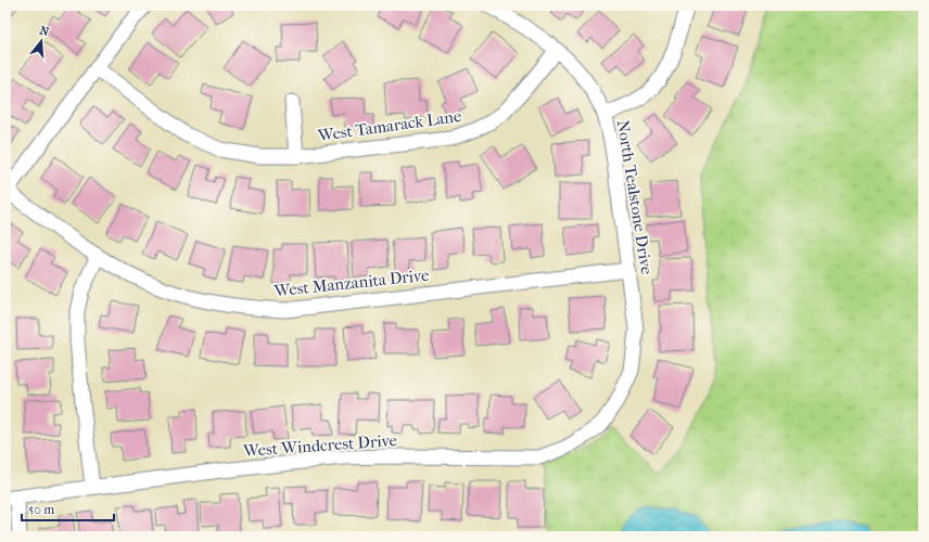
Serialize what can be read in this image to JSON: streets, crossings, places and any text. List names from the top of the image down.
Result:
{
  "streets": {
    "street": [
      "West Tamarack Lane",
      "North Tealstone Drive",
      "West Manzanita Drive",
      "West Windcrest Drive"
    ]
  },
  "crossings": [
    ["North Tealstone Drive", "West Manzanita Drive"],
    ["North Tealstone Drive", "West Windcrest Drive"]
  ],
  "scale_bar": "50 m",
  "north": "top"
}
